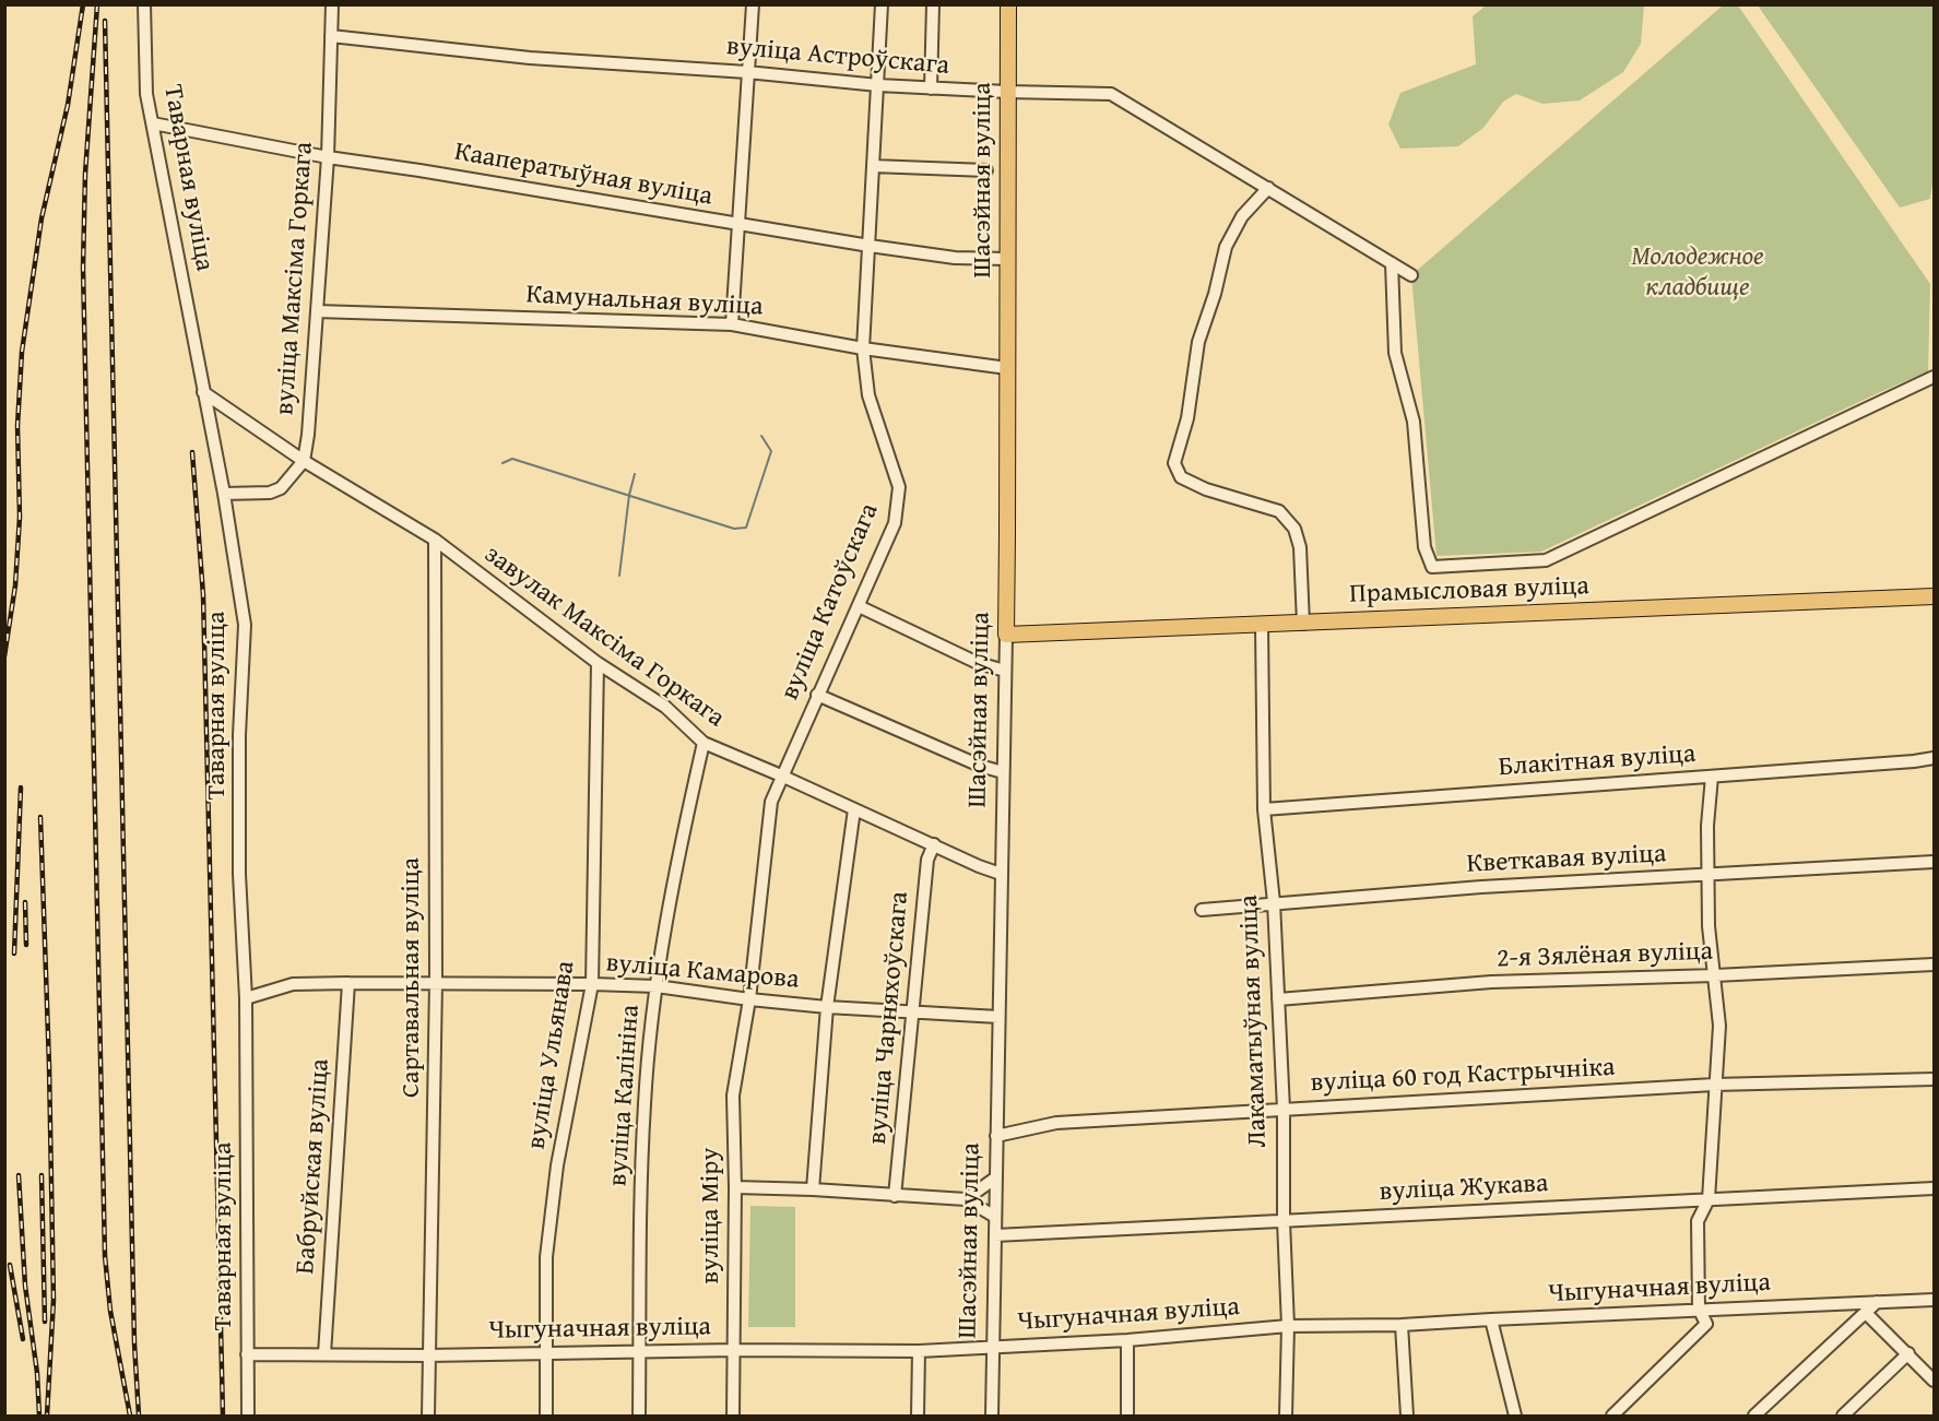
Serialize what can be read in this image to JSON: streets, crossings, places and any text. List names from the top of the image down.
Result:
{
  "streets": {
    "main road": ["Шасэйная вуліца", "Прамысловая вуліца"],
    "street": [
      "вуліца Астроўскага",
      "Кааператыўная вуліца",
      "Таварная вуліца",
      "вуліца Максіма Горкага",
      "Камунальная вуліца",
      "вуліца Катоўскага",
      "завулак Максіма Горкага",
      "Блакітная вуліца",
      "Кветкавая вуліца",
      "2-я Зялёная вуліца",
      "вуліца Камарова",
      "Сартавальная вуліца",
      "вуліца Чарняхоўскага",
      "Лакаматыўная вуліца",
      "вуліца Ульянава",
      "вуліца 60 год Кастрычніка",
      "вуліца Калініна",
      "Бабруйская вуліца",
      "вуліца Жукава",
      "вуліца Міру",
      "Чыгуначная вуліца"
    ]
  },
  "crossings": [
    ["вуліца Астроўскага", "Шасэйная вуліца"],
    ["вуліца Астроўскага", "вуліца Максіма Горкага"],
    ["вуліца Астроўскага", "вуліца Катоўскага"],
    ["Кааператыўная вуліца", "Таварная вуліца"],
    ["Кааператыўная вуліца", "Шасэйная вуліца"],
    ["Кааператыўная вуліца", "вуліца Максіма Горкага"],
    ["Кааператыўная вуліца", "вуліца Катоўскага"],
    ["Таварная вуліца", "завулак Максіма Горкага"],
    ["Таварная вуліца", "вуліца Камарова"],
    ["Таварная вуліца", "Чыгуначная вуліца"],
    ["Шасэйная вуліца", "Камунальная вуліца"],
    ["Шасэйная вуліца", "Прамысловая вуліца"],
    ["Шасэйная вуліца", "завулак Максіма Горкага"],
    ["Шасэйная вуліца", "вуліца Камарова"],
    ["Шасэйная вуліца", "вуліца 60 год Кастрычніка"],
    ["Шасэйная вуліца", "вуліца Жукава"],
    ["Шасэйная вуліца", "Чыгуначная вуліца"],
    ["вуліца Максіма Горкага", "Камунальная вуліца"],
    ["вуліца Максіма Горкага", "завулак Максіма Горкага"],
    ["Камунальная вуліца", "вуліца Катоўскага"],
    ["Прамысловая вуліца", "Лакаматыўная вуліца"],
    ["вуліца Катоўскага", "завулак Максіма Горкага"],
    ["вуліца Катоўскага", "вуліца Камарова"],
    ["вуліца Катоўскага", "вуліца Міру"],
    ["завулак Максіма Горкага", "Сартавальная вуліца"],
    ["завулак Максіма Горкага", "вуліца Чарняхоўскага"],
    ["завулак Максіма Горкага", "вуліца Ульянава"],
    ["завулак Максіма Горкага", "вуліца Калініна"],
    ["Блакітная вуліца", "Лакаматыўная вуліца"],
    ["Кветкавая вуліца", "Лакаматыўная вуліца"],
    ["2-я Зялёная вуліца", "Лакаматыўная вуліца"],
    ["вуліца Камарова", "Сартавальная вуліца"],
    ["вуліца Камарова", "вуліца Чарняхоўскага"],
    ["вуліца Камарова", "вуліца Ульянава"],
    ["вуліца Камарова", "вуліца Калініна"],
    ["вуліца Камарова", "Бабруйская вуліца"],
    ["Сартавальная вуліца", "Чыгуначная вуліца"],
    ["Лакаматыўная вуліца", "вуліца 60 год Кастрычніка"],
    ["Лакаматыўная вуліца", "вуліца Жукава"],
    ["Лакаматыўная вуліца", "Чыгуначная вуліца"],
    ["вуліца Ульянава", "Чыгуначная вуліца"],
    ["вуліца Калініна", "Чыгуначная вуліца"],
    ["Бабруйская вуліца", "Чыгуначная вуліца"],
    ["вуліца Міру", "Чыгуначная вуліца"]
  ],
  "parks": ["Молодежное кладбище"]
}
